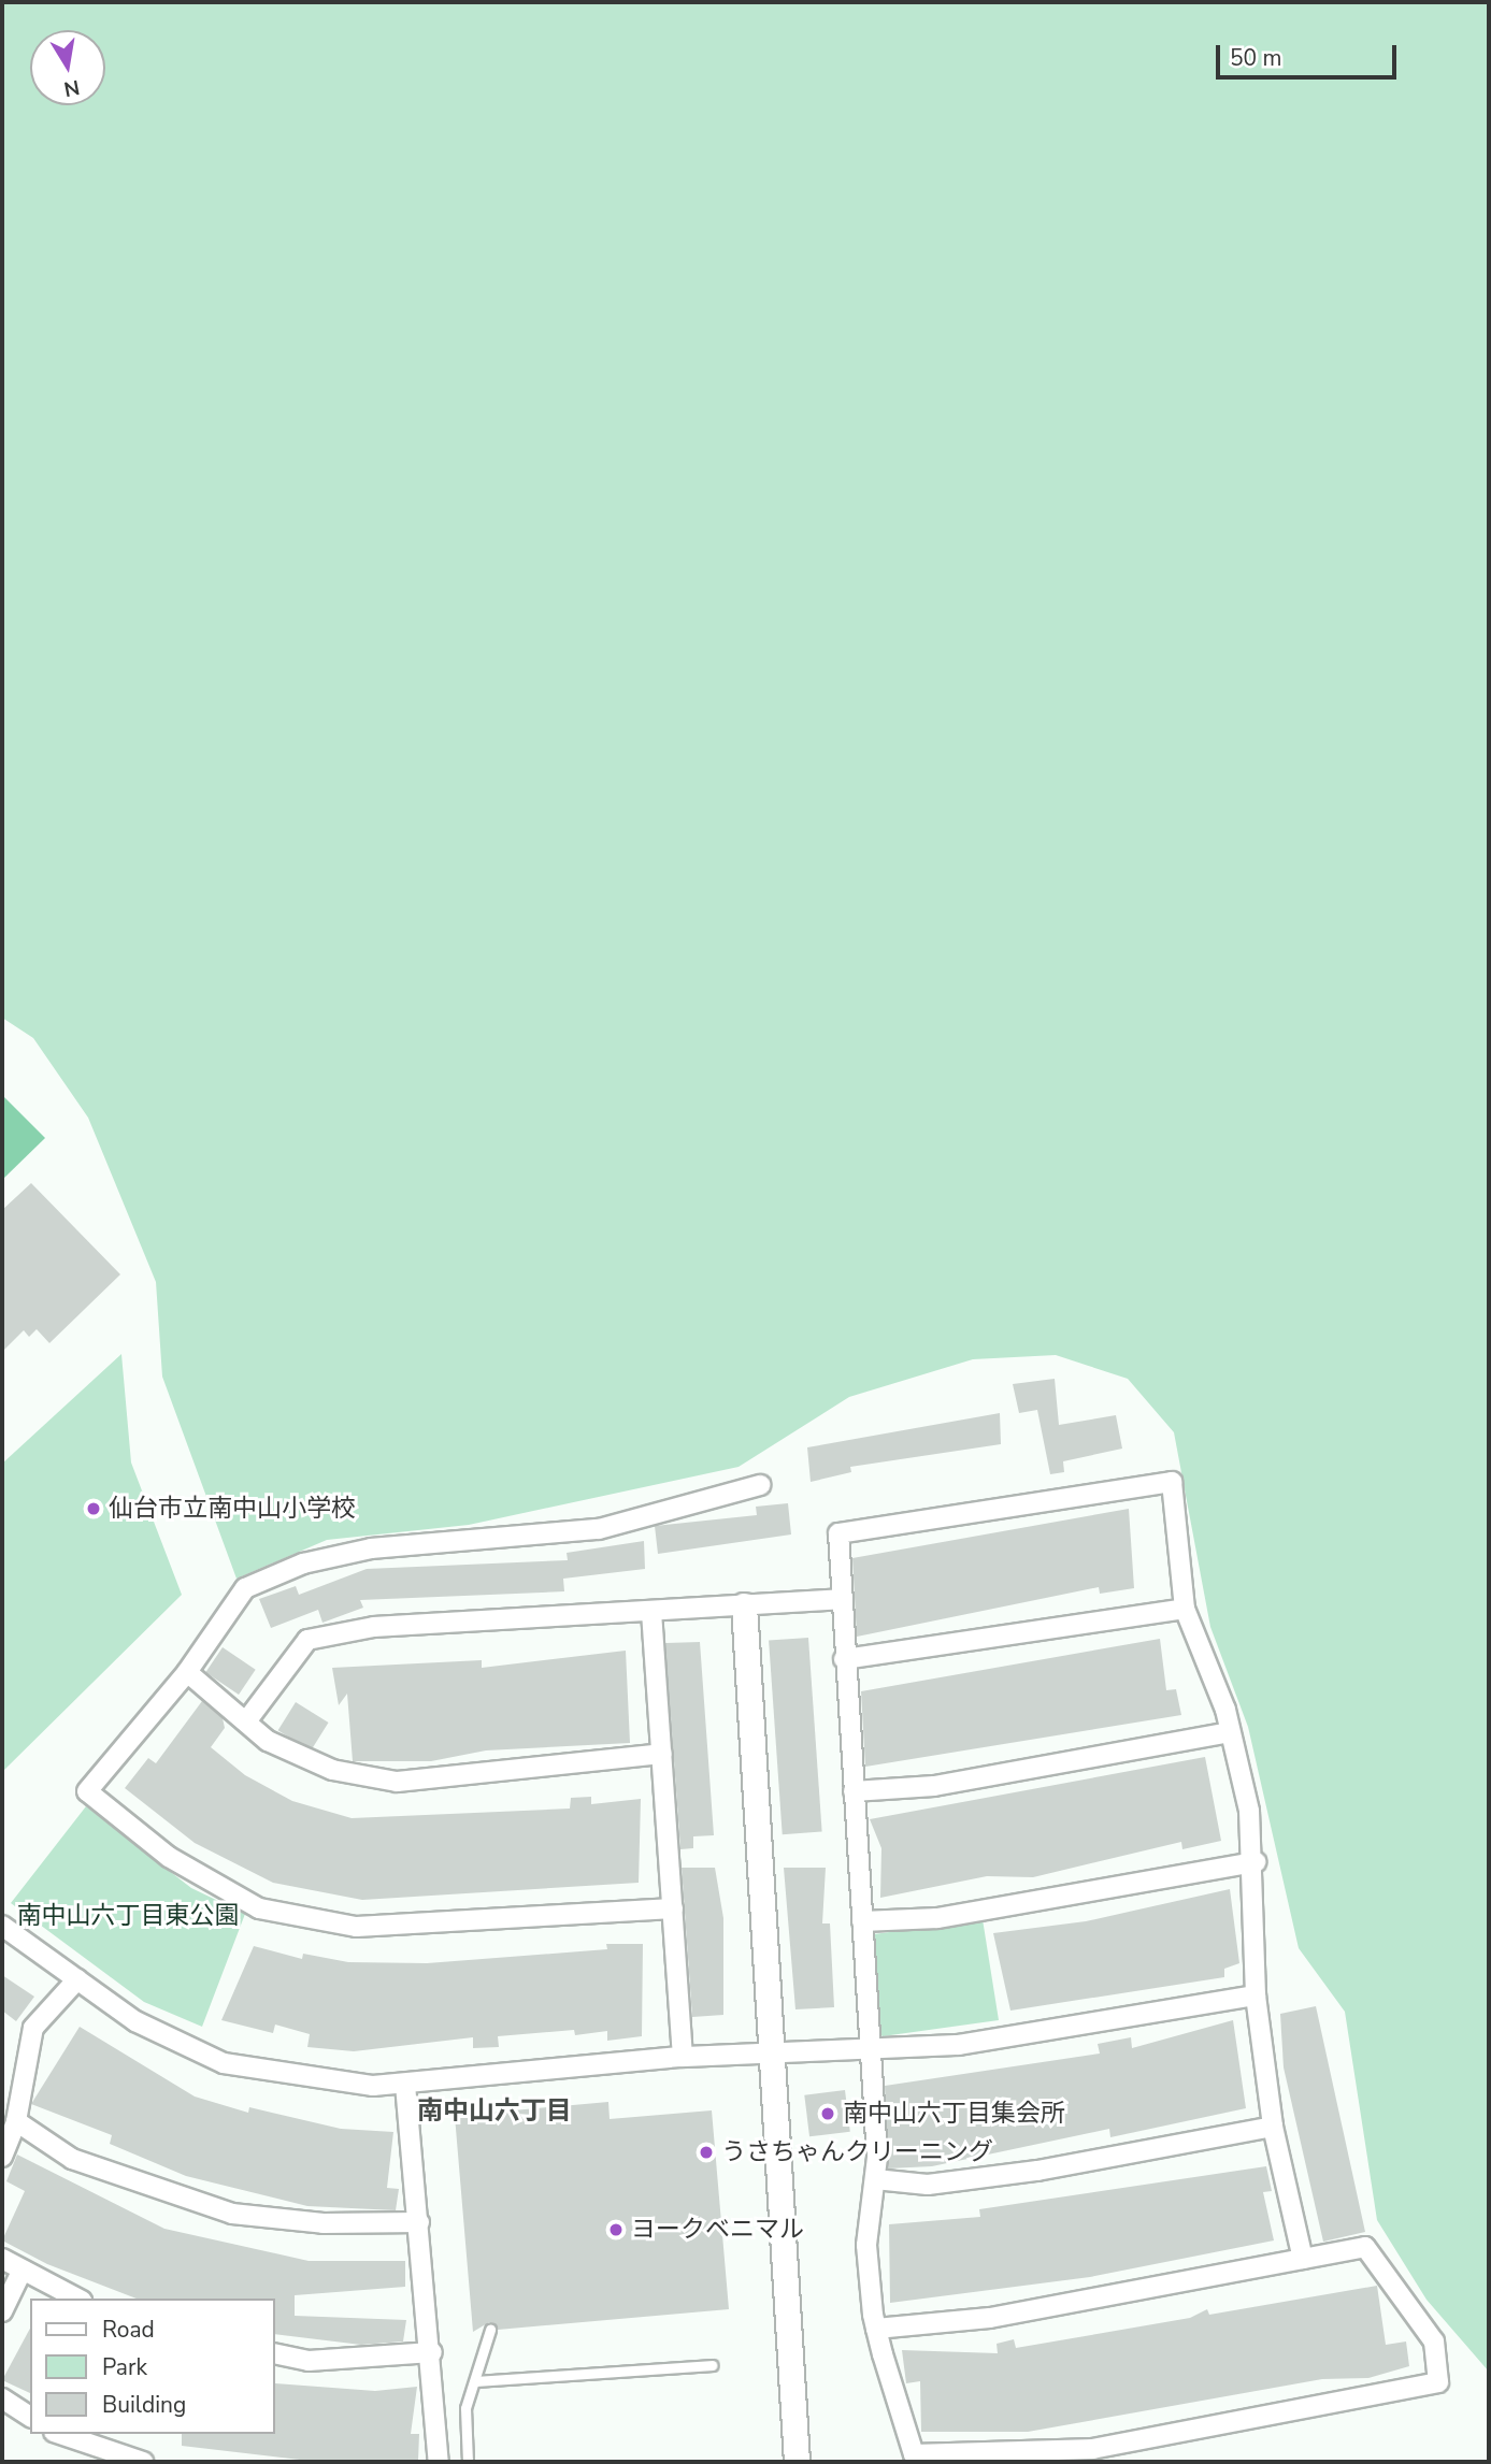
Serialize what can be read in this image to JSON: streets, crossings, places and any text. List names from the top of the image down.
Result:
{
  "districts": ["南中山六丁目"],
  "parks": ["南中山六丁目東公園"],
  "places": [
    "仙台市立南中山小学校",
    "南中山六丁目集会所",
    "うさちゃんクリーニング",
    "ヨークベニマル"
  ],
  "legend": ["Road", "Park", "Building"],
  "scale_bar": "50 m",
  "north": "bottom"
}
